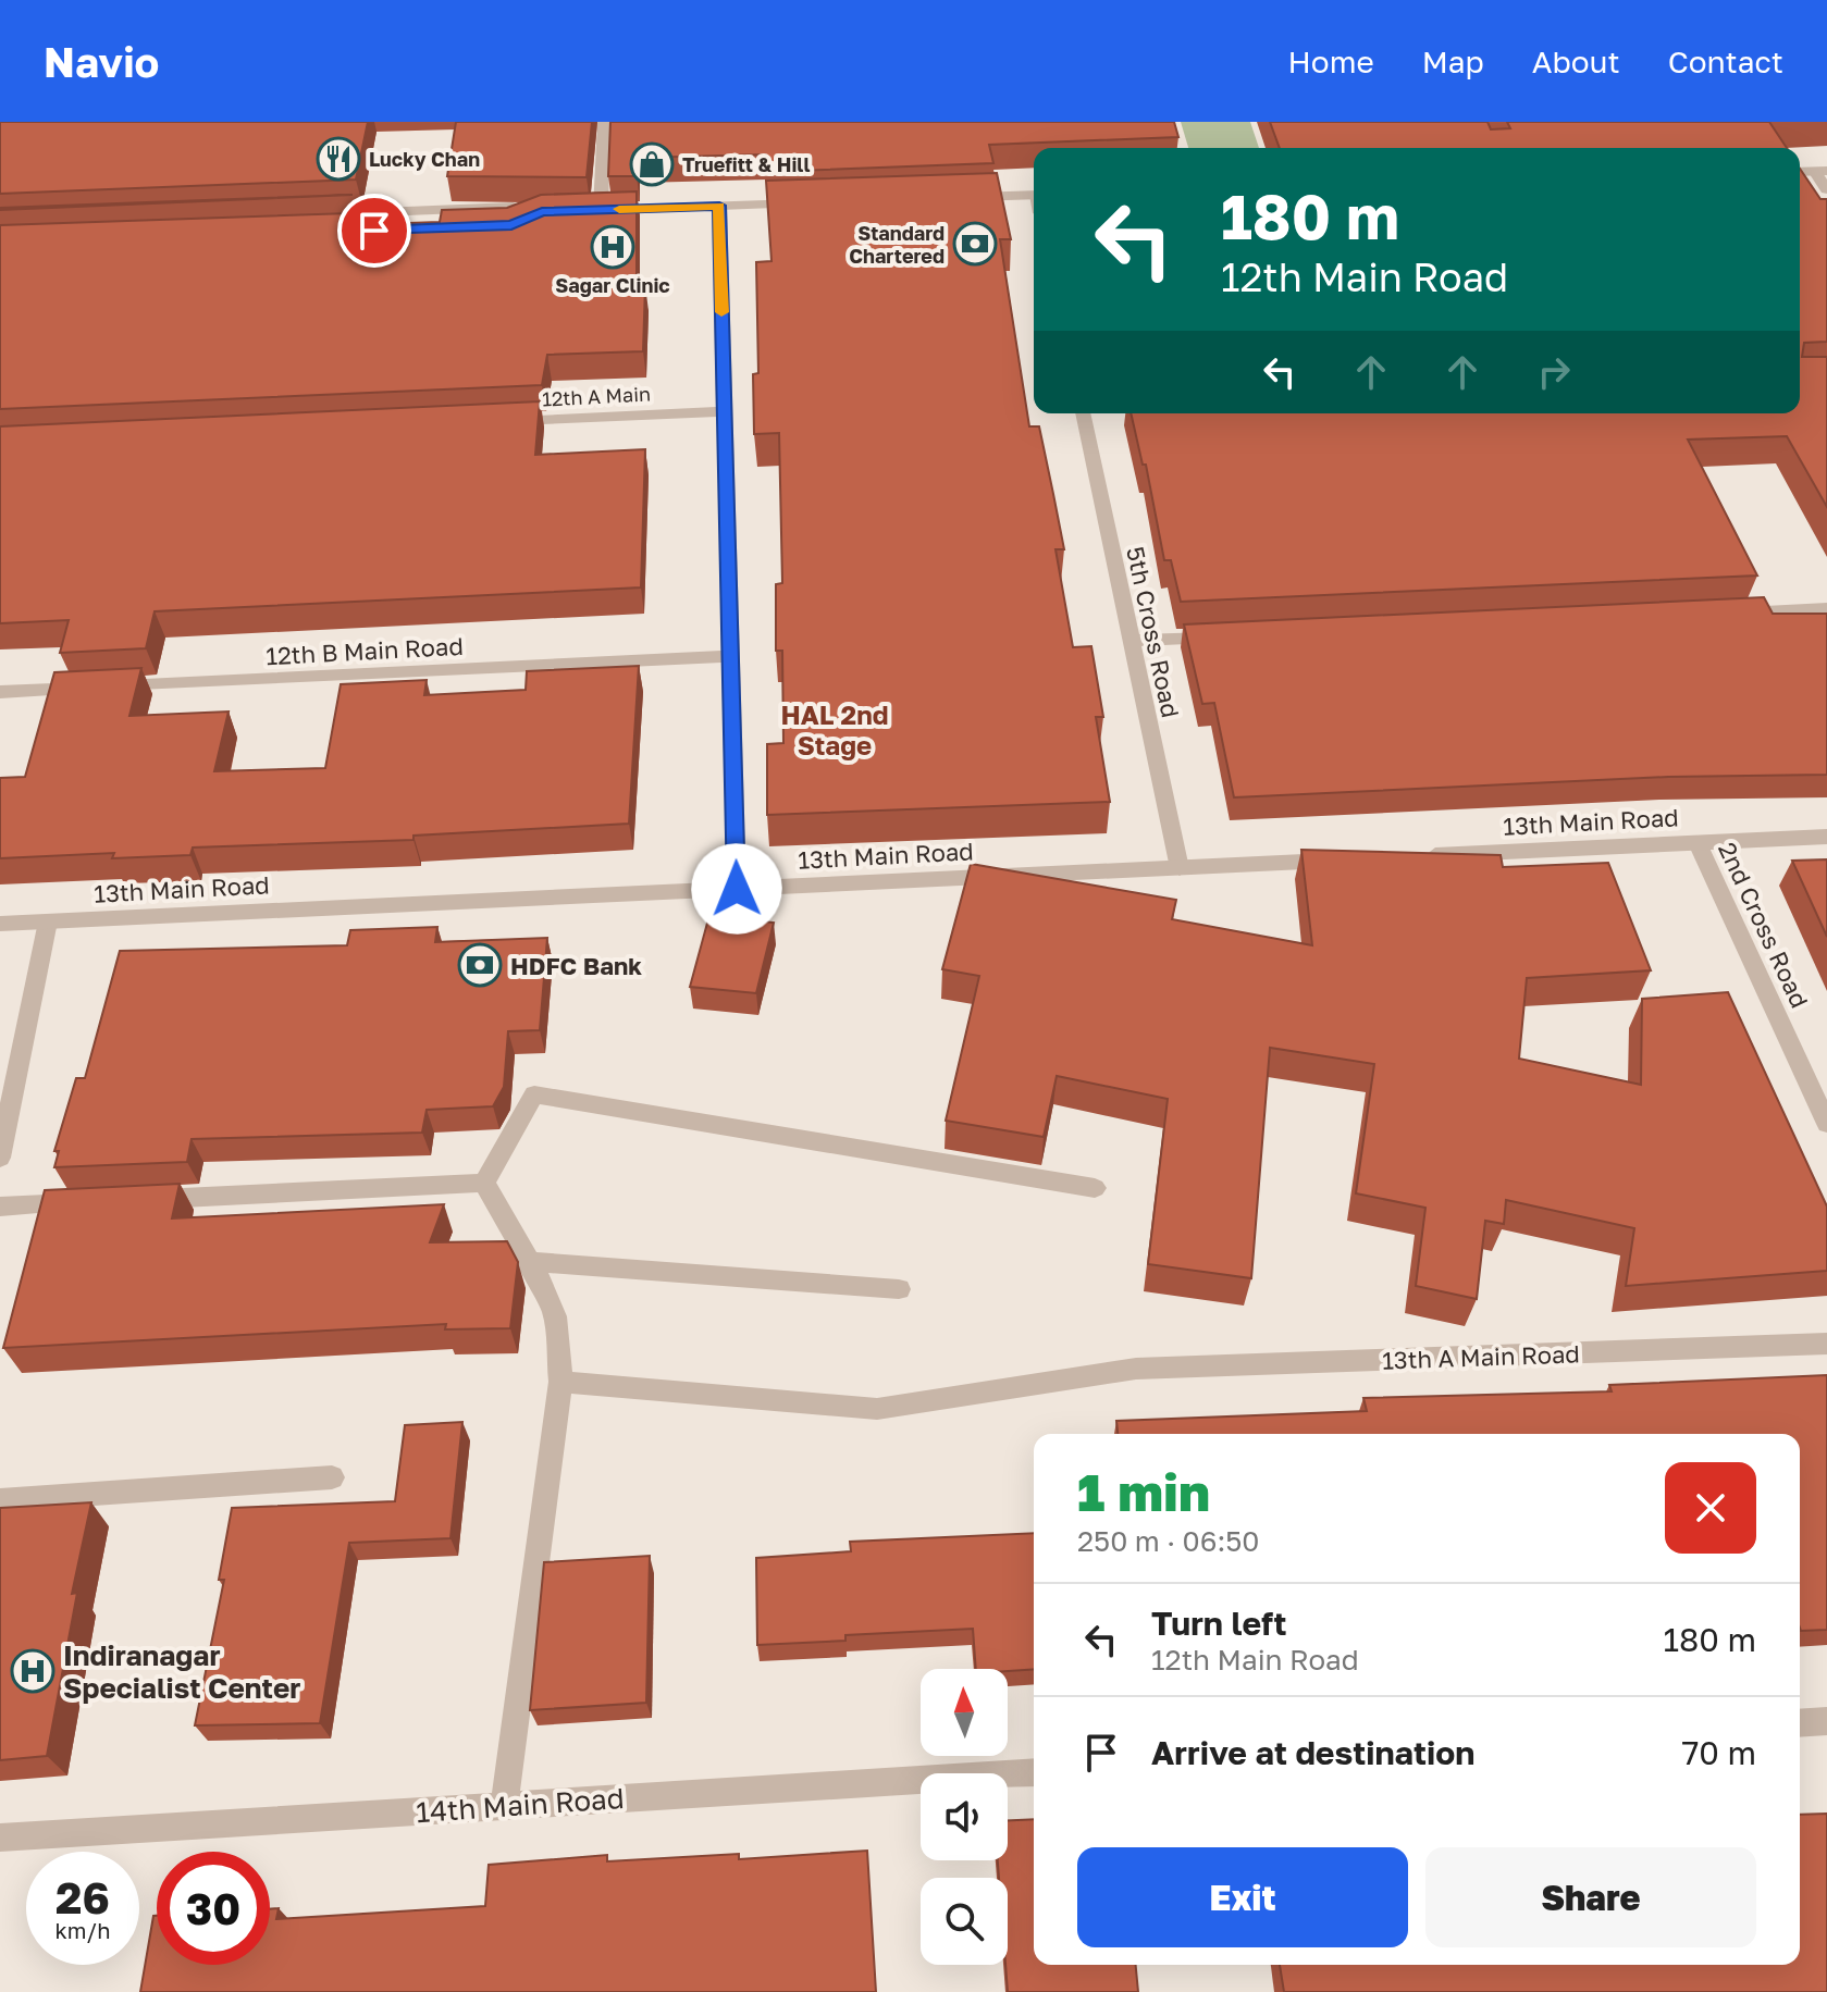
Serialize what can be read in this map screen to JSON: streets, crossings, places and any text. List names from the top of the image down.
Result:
{
  "streets": {
    "street": [
      "12th A Main",
      "5th Cross Road",
      "12th B Main Road",
      "13th Main Road",
      "2nd Cross Road",
      "13th A Main Road",
      "14th Main Road"
    ]
  },
  "crossings": [
    ["5th Cross Road", "13th Main Road"],
    ["13th Main Road", "2nd Cross Road"]
  ],
  "districts": ["HAL 2nd Stage"],
  "places": {
    "restaurant": ["Lucky Chan"],
    "shop": ["Truefitt & Hill"],
    "bank": ["Standard Chartered", "HDFC Bank"],
    "hospital": ["Sagar Clinic", "Indiranagar Specialist Center"]
  },
  "north": "top",
  "page": {
    "header": "Navio",
    "nav": [
      "Home",
      "Map",
      "About",
      "Contact"
    ],
    "turn": ["180 m", "12th Main Road"],
    "heading": ["1 min", "250 m · 06:50"],
    "list": [
      {
        "name": "Turn left",
        "note": "12th Main Road",
        "value": "180 m"
      },
      {
        "name": "Arrive at destination",
        "value": "70 m"
      }
    ],
    "buttons": ["Exit", "Share"],
    "speed": "26 km/h",
    "limit": "30"
  }
}
